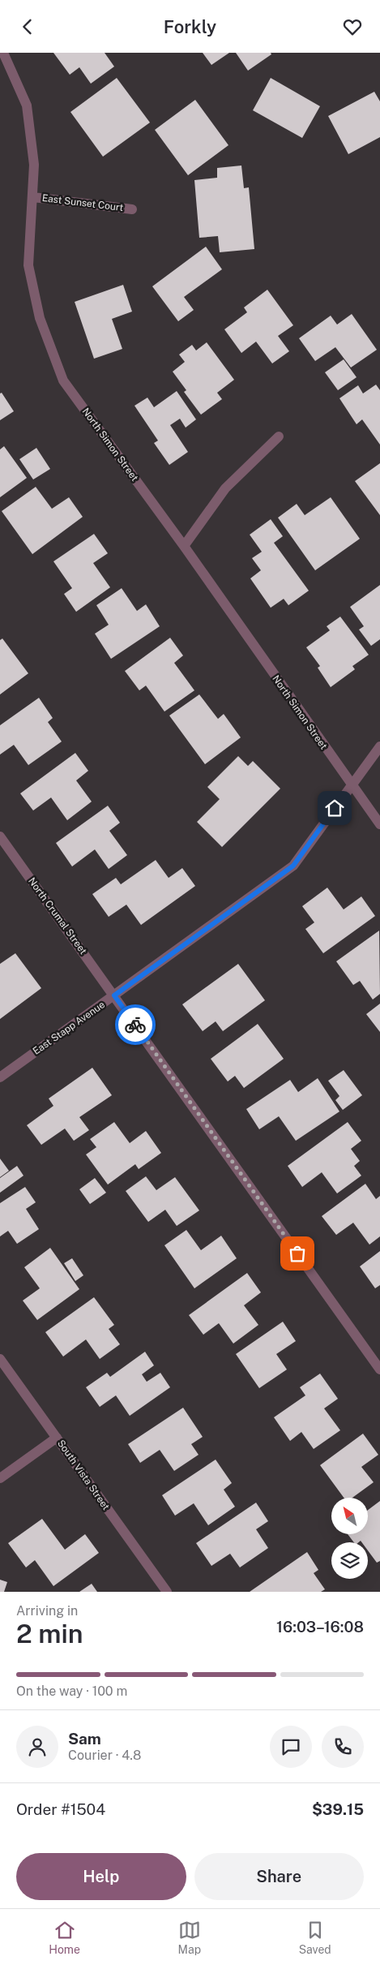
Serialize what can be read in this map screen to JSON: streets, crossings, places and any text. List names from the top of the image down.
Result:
{
  "streets": {
    "street": [
      "East Sunset Court",
      "North Simon Street",
      "North Crumal Street",
      "East Stapp Avenue",
      "South Vista Street"
    ]
  },
  "crossings": [
    ["East Sunset Court", "North Simon Street"],
    ["North Simon Street", "East Stapp Avenue"],
    ["North Crumal Street", "East Stapp Avenue"]
  ],
  "north": "top left",
  "page": {
    "header": "Forkly",
    "heading": ["2 min", "Arriving in", "16:03–16:08"],
    "panel": [
      "Sam",
      "Courier · 4.8",
      "Order #1504",
      "$39.15"
    ],
    "bar": "On the way · 100 m",
    "buttons": ["Help", "Share"],
    "tabs": ["Home", "Map", "Saved"]
  }
}
